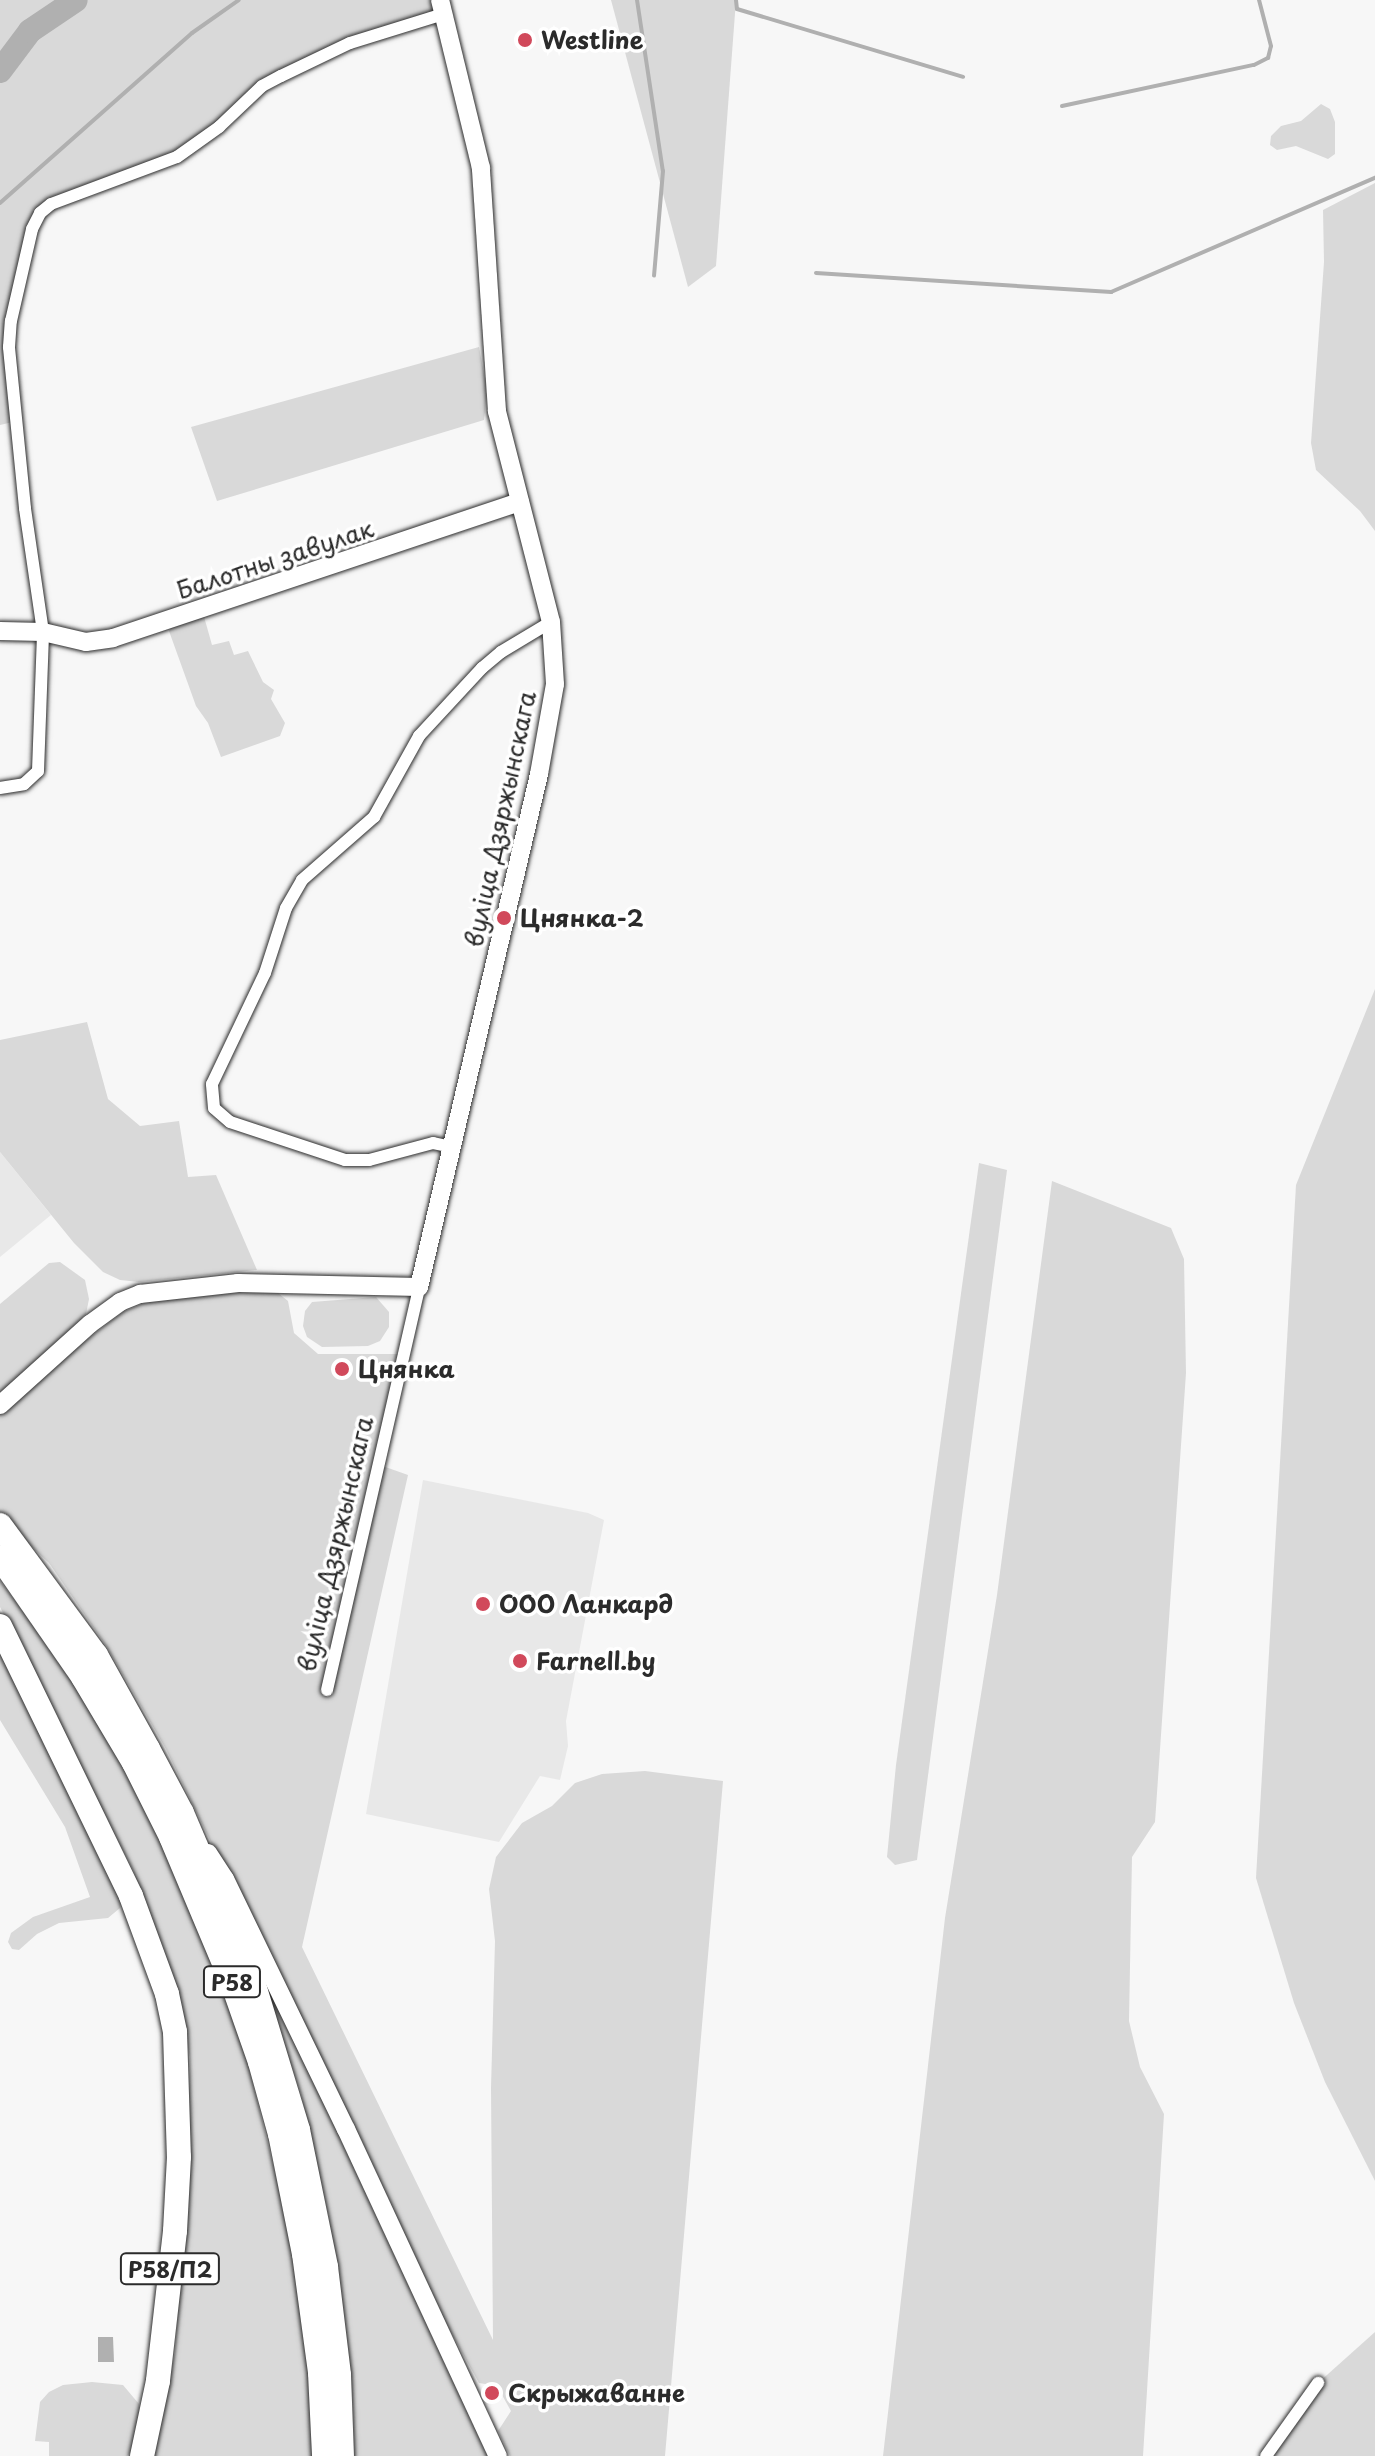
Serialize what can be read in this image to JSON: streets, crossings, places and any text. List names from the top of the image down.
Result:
{
  "streets": {
    "highway": ["Р58", "Р58/П2"],
    "main road": ["Балотны завулак", "вуліца Дзяржынскага"]
  },
  "crossings": [
    ["Балотны завулак", "вуліца Дзяржынскага"]
  ],
  "places": [
    "Westline",
    "Цнянка-2",
    "Цнянка",
    "ООО Ланкард",
    "Farnell.by",
    "Скрыжаванне"
  ]
}
